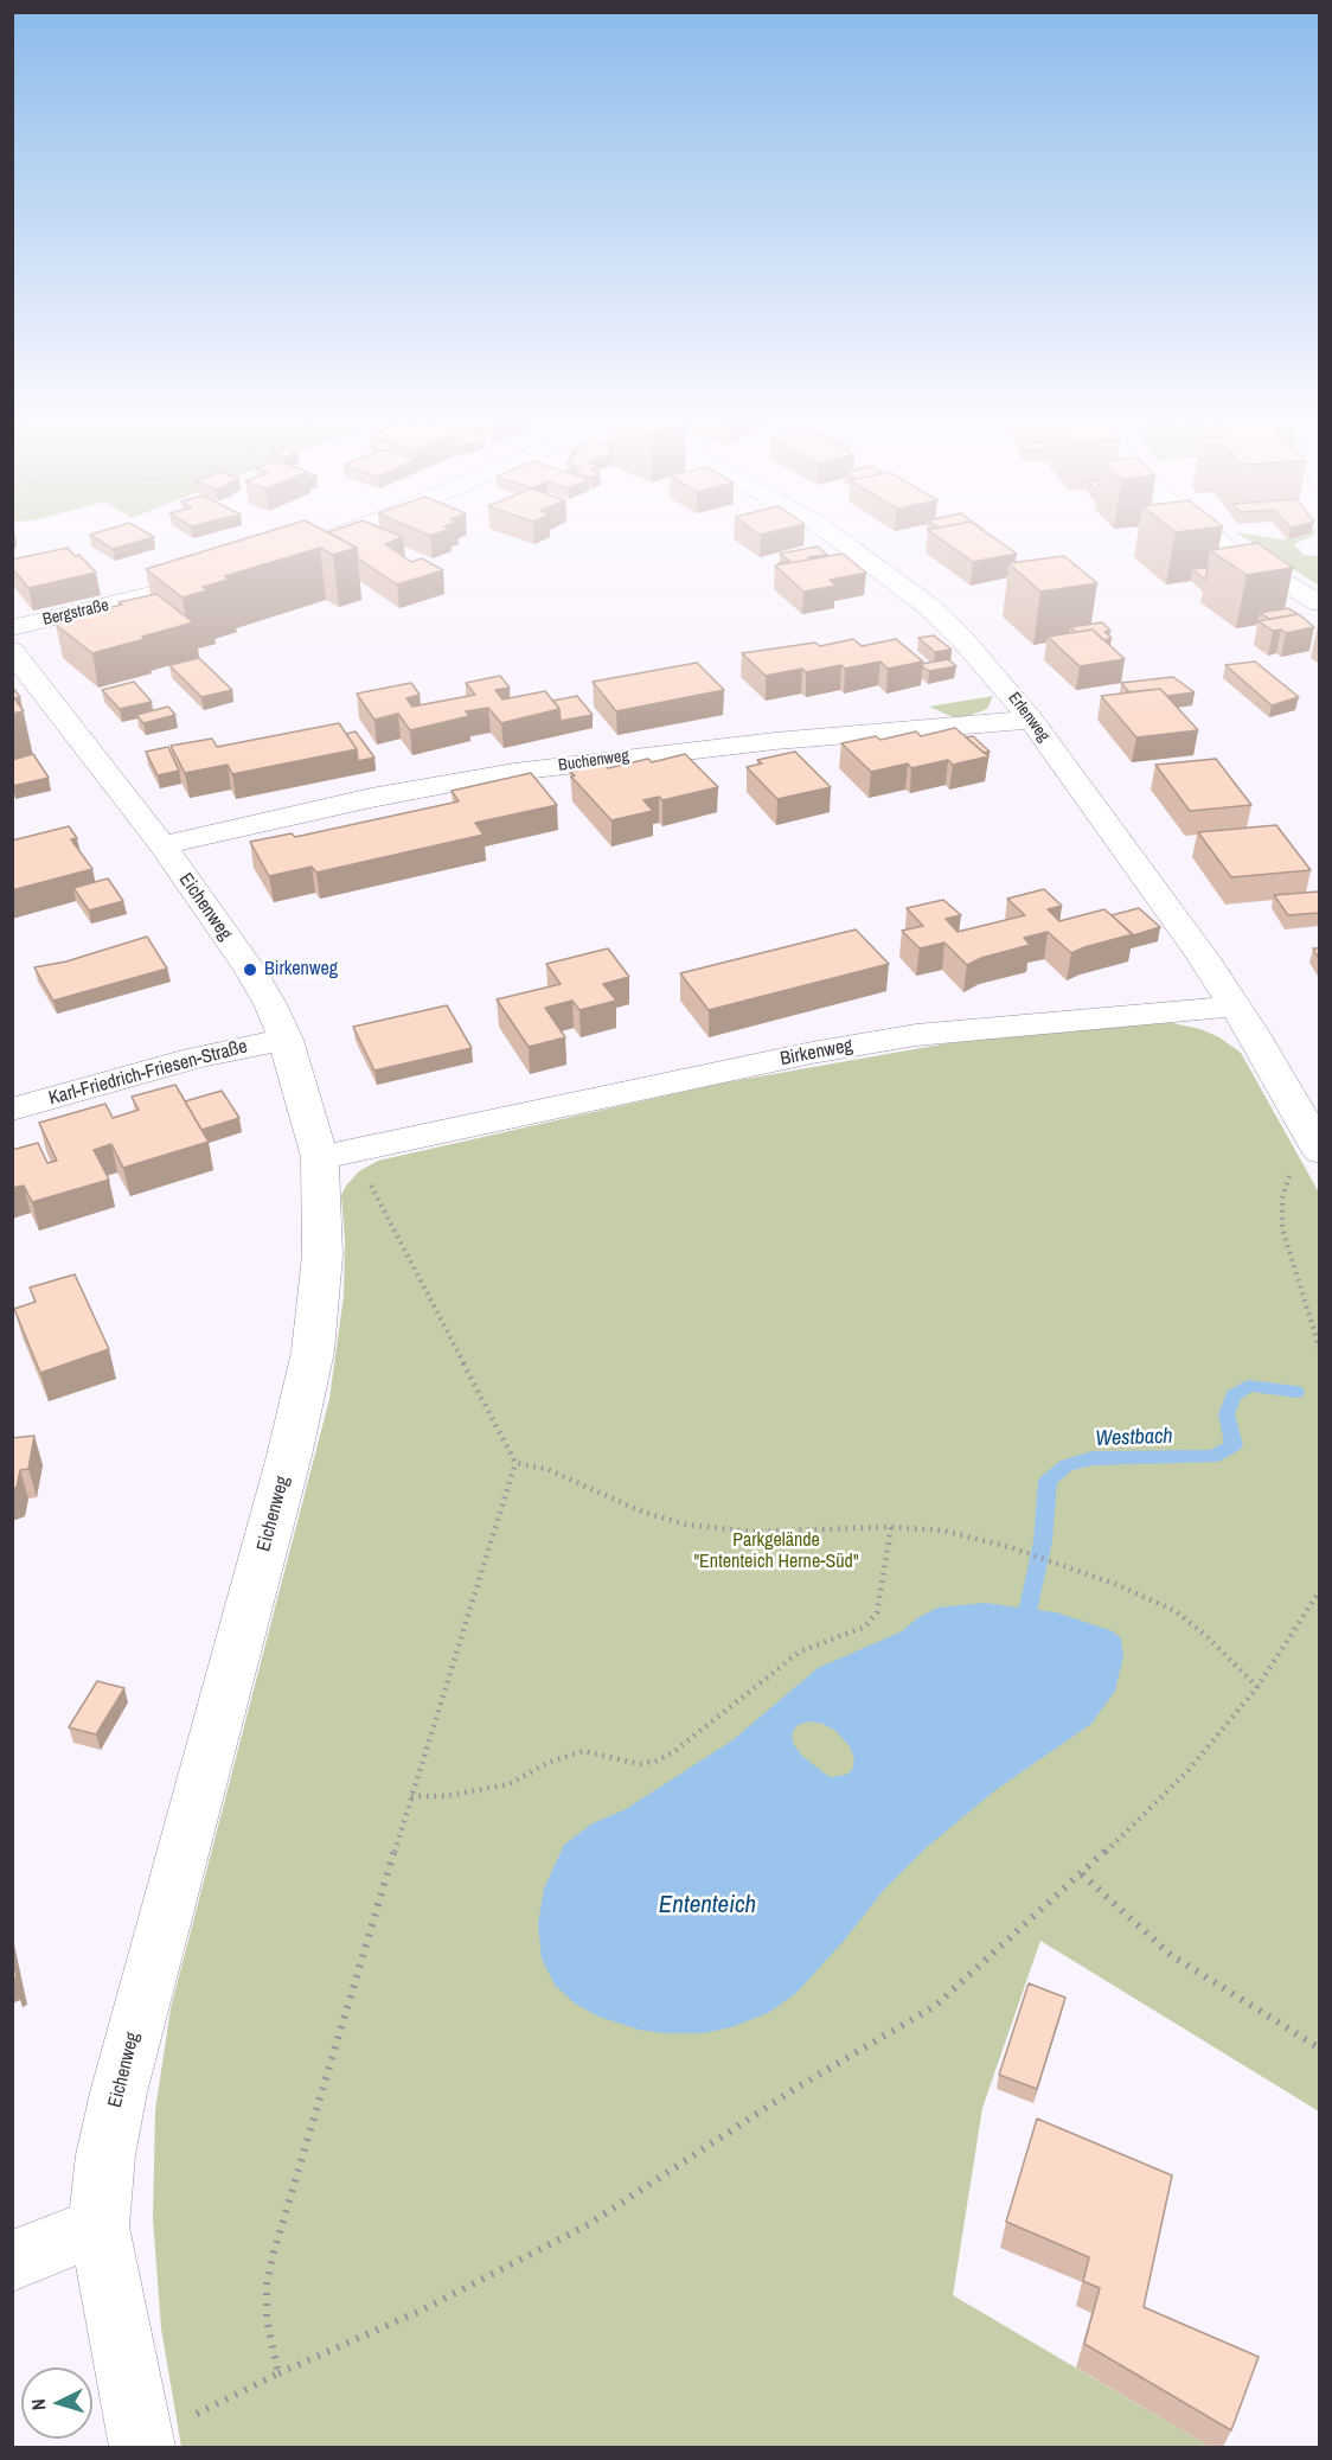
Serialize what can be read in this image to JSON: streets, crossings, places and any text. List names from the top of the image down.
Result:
{
  "streets": {
    "street": [
      "Bergstraße",
      "Erlenweg",
      "Buchenweg",
      "Eichenweg",
      "Birkenweg",
      "Karl-Friedrich-Friesen-Straße"
    ]
  },
  "crossings": [
    ["Erlenweg", "Buchenweg"],
    ["Erlenweg", "Birkenweg"],
    ["Buchenweg", "Eichenweg"],
    ["Eichenweg", "Birkenweg"],
    ["Eichenweg", "Karl-Friedrich-Friesen-Straße"]
  ],
  "water": ["Westbach", "Ententeich"],
  "parks": ["Parkgelände \"Ententeich Herne-Süd\""],
  "places": ["Birkenweg"],
  "north": "left"
}
